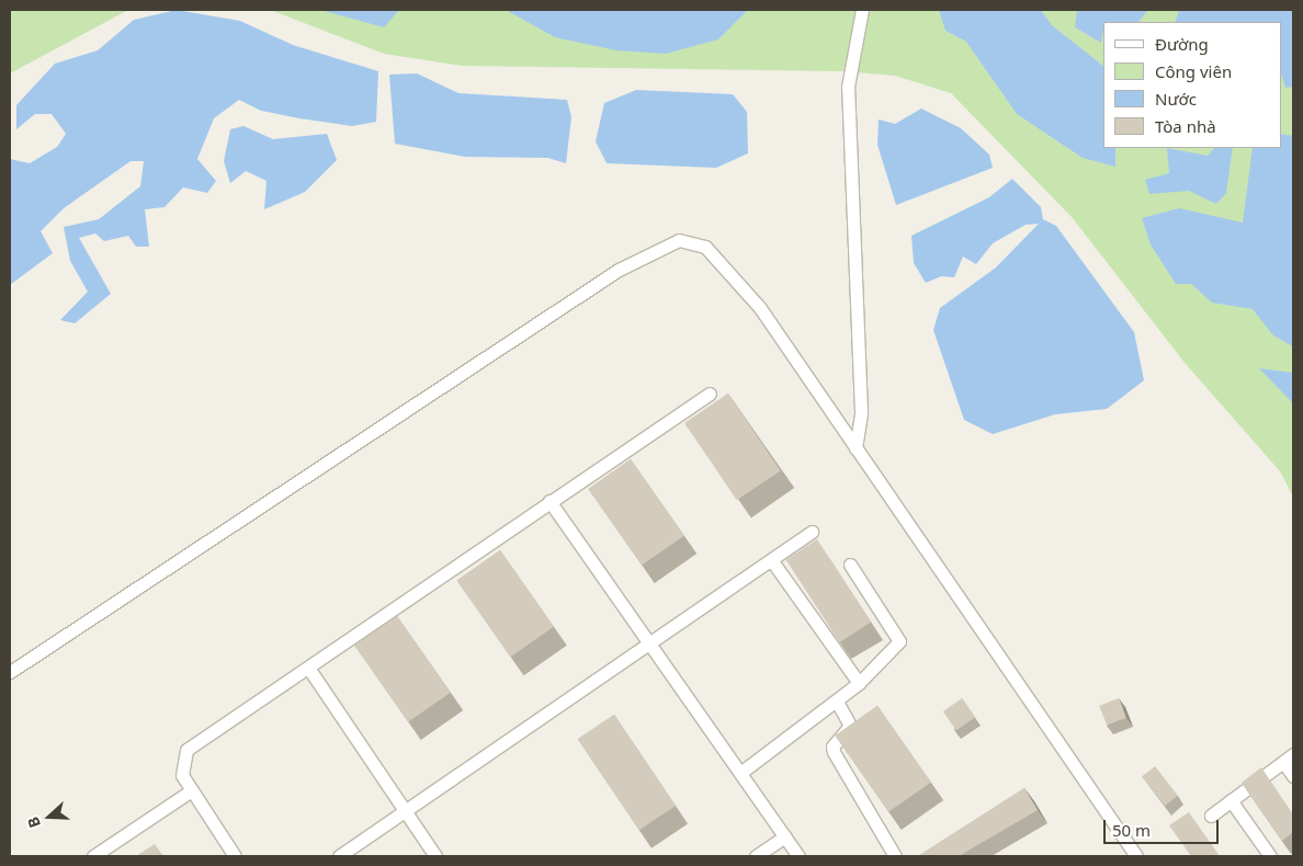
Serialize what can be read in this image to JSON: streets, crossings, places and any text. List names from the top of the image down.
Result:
{
  "legend": [
    "Đường",
    "Công viên",
    "Nước",
    "Tòa nhà"
  ],
  "scale_bar": "50 m",
  "north": "left"
}
